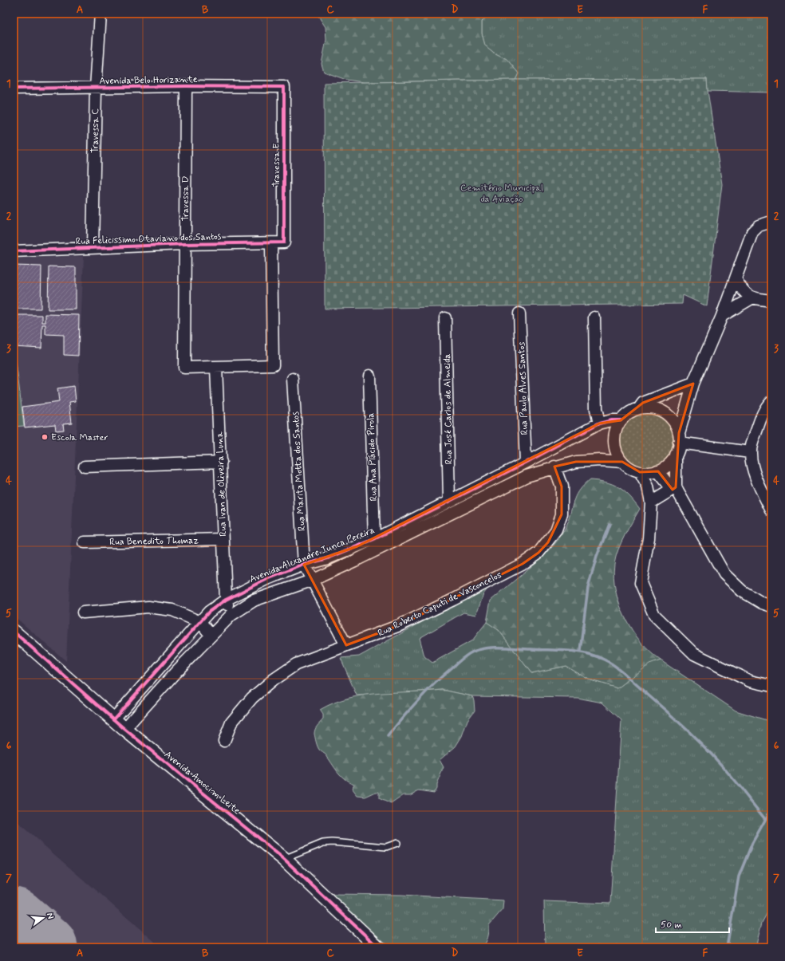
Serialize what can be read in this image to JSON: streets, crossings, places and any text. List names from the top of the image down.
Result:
{
  "streets": {
    "street": [
      "Avenida Belo Horizante",
      "Travessa C",
      "Travessa E",
      "Travessa D",
      "Rua Felicissimo Otaviano dos Santos",
      "Rua Paulo Alves Santos",
      "Rua José Carlos de Almeida",
      "Rua Ana Plácido Pirola",
      "Rua Marita Motta dos Santos",
      "Rua Ivan de Oliveira Luna",
      "Rua Benedito Thomaz",
      "Avenida Alexandre Junca Pereira",
      "Rua Roberto Caputi de Vasconcelos",
      "Avenida Amocim Leite"
    ]
  },
  "crossings": [
    ["Avenida Belo Horizante", "Travessa C"],
    ["Avenida Belo Horizante", "Travessa E"],
    ["Avenida Belo Horizante", "Travessa D"],
    ["Travessa C", "Rua Felicissimo Otaviano dos Santos"],
    ["Travessa E", "Rua Felicissimo Otaviano dos Santos"],
    ["Travessa D", "Rua Felicissimo Otaviano dos Santos"],
    ["Travessa D", "Rua Ivan de Oliveira Luna"],
    ["Rua Paulo Alves Santos", "Avenida Alexandre Junca Pereira"],
    ["Rua José Carlos de Almeida", "Avenida Alexandre Junca Pereira"],
    ["Rua Ana Plácido Pirola", "Avenida Alexandre Junca Pereira"],
    ["Rua Marita Motta dos Santos", "Avenida Alexandre Junca Pereira"],
    ["Rua Ivan de Oliveira Luna", "Rua Benedito Thomaz"],
    ["Rua Ivan de Oliveira Luna", "Avenida Alexandre Junca Pereira"],
    ["Avenida Alexandre Junca Pereira", "Rua Roberto Caputi de Vasconcelos"],
    ["Avenida Alexandre Junca Pereira", "Avenida Amocim Leite"]
  ],
  "parks": ["Cemitério Municipal da Aviação"],
  "places": ["Escola Master"],
  "scale_bar": "50 m",
  "north": "right",
  "grid": {
    "columns": [
      "A",
      "B",
      "C",
      "D",
      "E",
      "F"
    ],
    "rows": [
      "1",
      "2",
      "3",
      "4",
      "5",
      "6",
      "7"
    ]
  }
}
